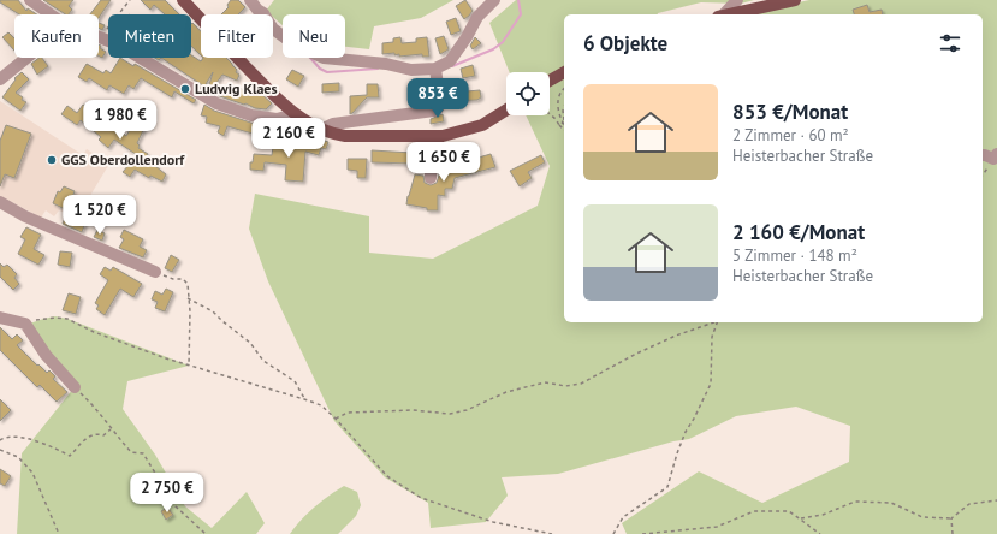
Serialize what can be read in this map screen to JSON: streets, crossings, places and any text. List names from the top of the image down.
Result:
{
  "places": ["Ludwig Klaes", "GGS Oberdollendorf"],
  "page": {
    "chip": [
      "Kaufen",
      "Mieten",
      "Filter",
      "Neu"
    ],
    "heading": "6 Objekte",
    "list": [
      {
        "name": "853 €/Monat",
        "note": "2 Zimmer · 60 m² · Heisterbacher Straße"
      },
      {
        "name": "2 160 €/Monat",
        "note": "5 Zimmer · 148 m² · Heisterbacher Straße"
      }
    ],
    "price": [
      "853 €",
      "1 980 €",
      "2 160 €",
      "1 650 €",
      "1 520 €",
      "2 750 €"
    ]
  }
}
